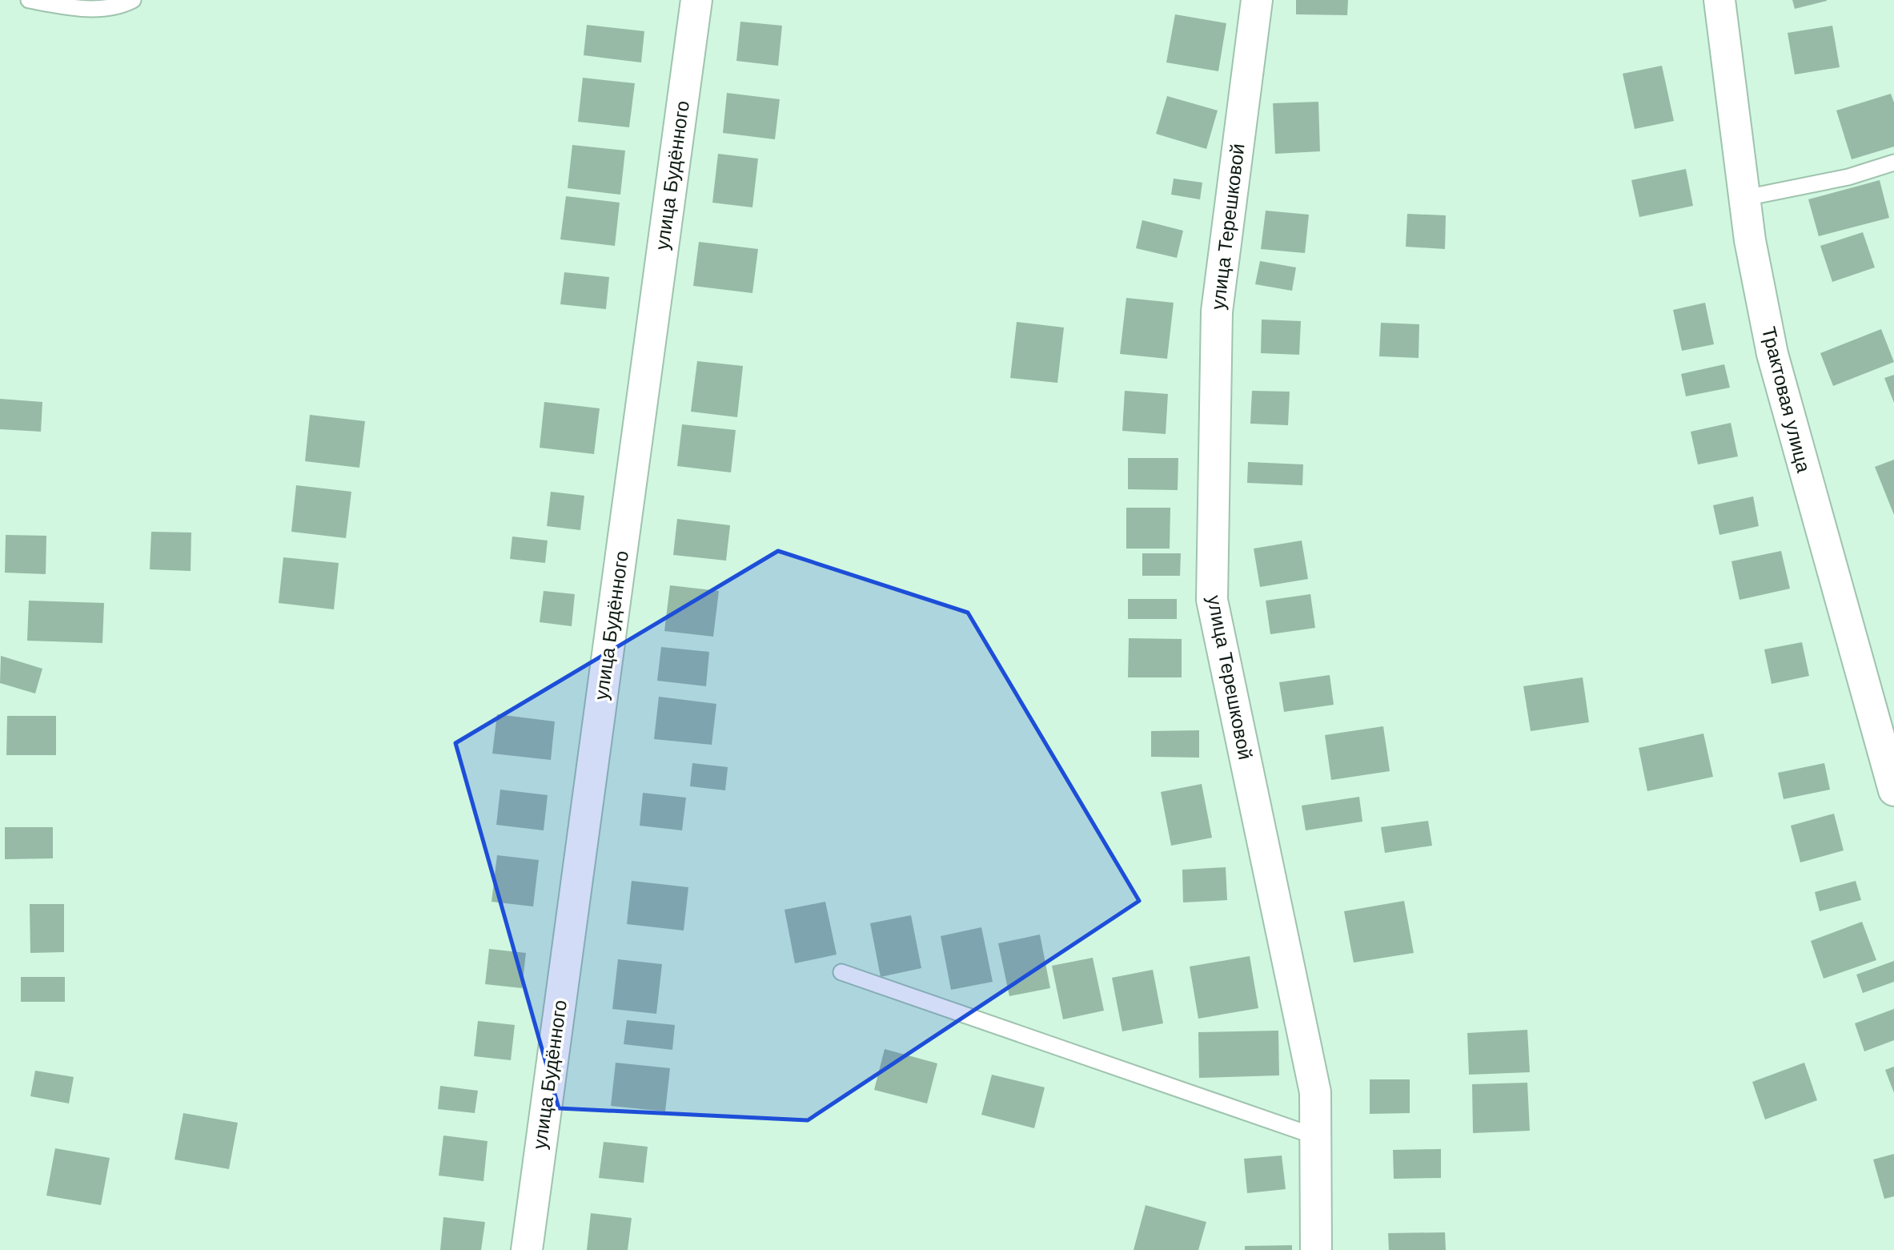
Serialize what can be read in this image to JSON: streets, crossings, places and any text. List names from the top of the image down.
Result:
{
  "streets": {
    "street": ["улица Будённого", "улица Терешковой", "Трактовая улица"]
  }
}
